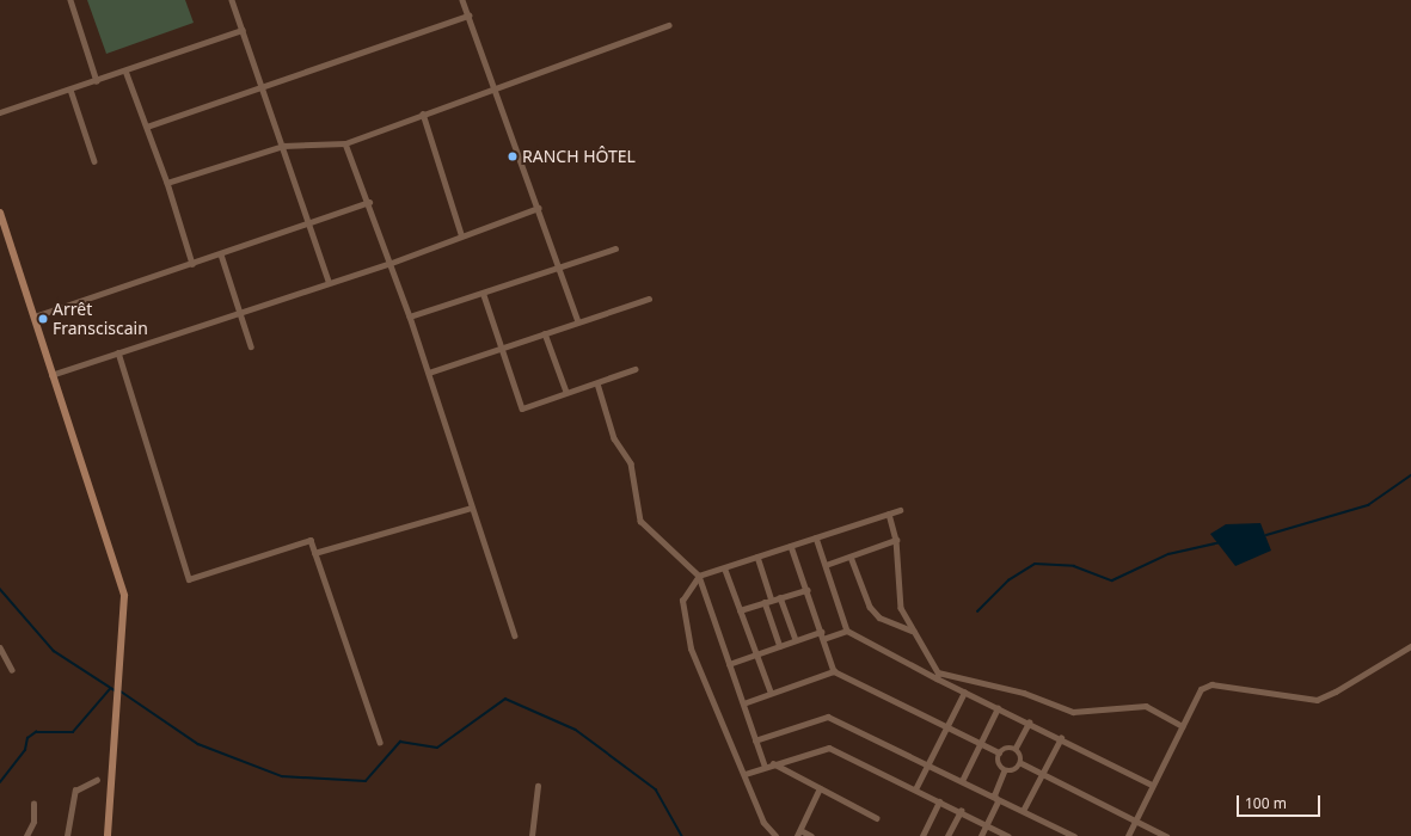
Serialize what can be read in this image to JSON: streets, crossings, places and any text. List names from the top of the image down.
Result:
{
  "places": ["RANCH HÔTEL", "Arrêt Fransciscain"],
  "scale_bar": "100 m"
}
